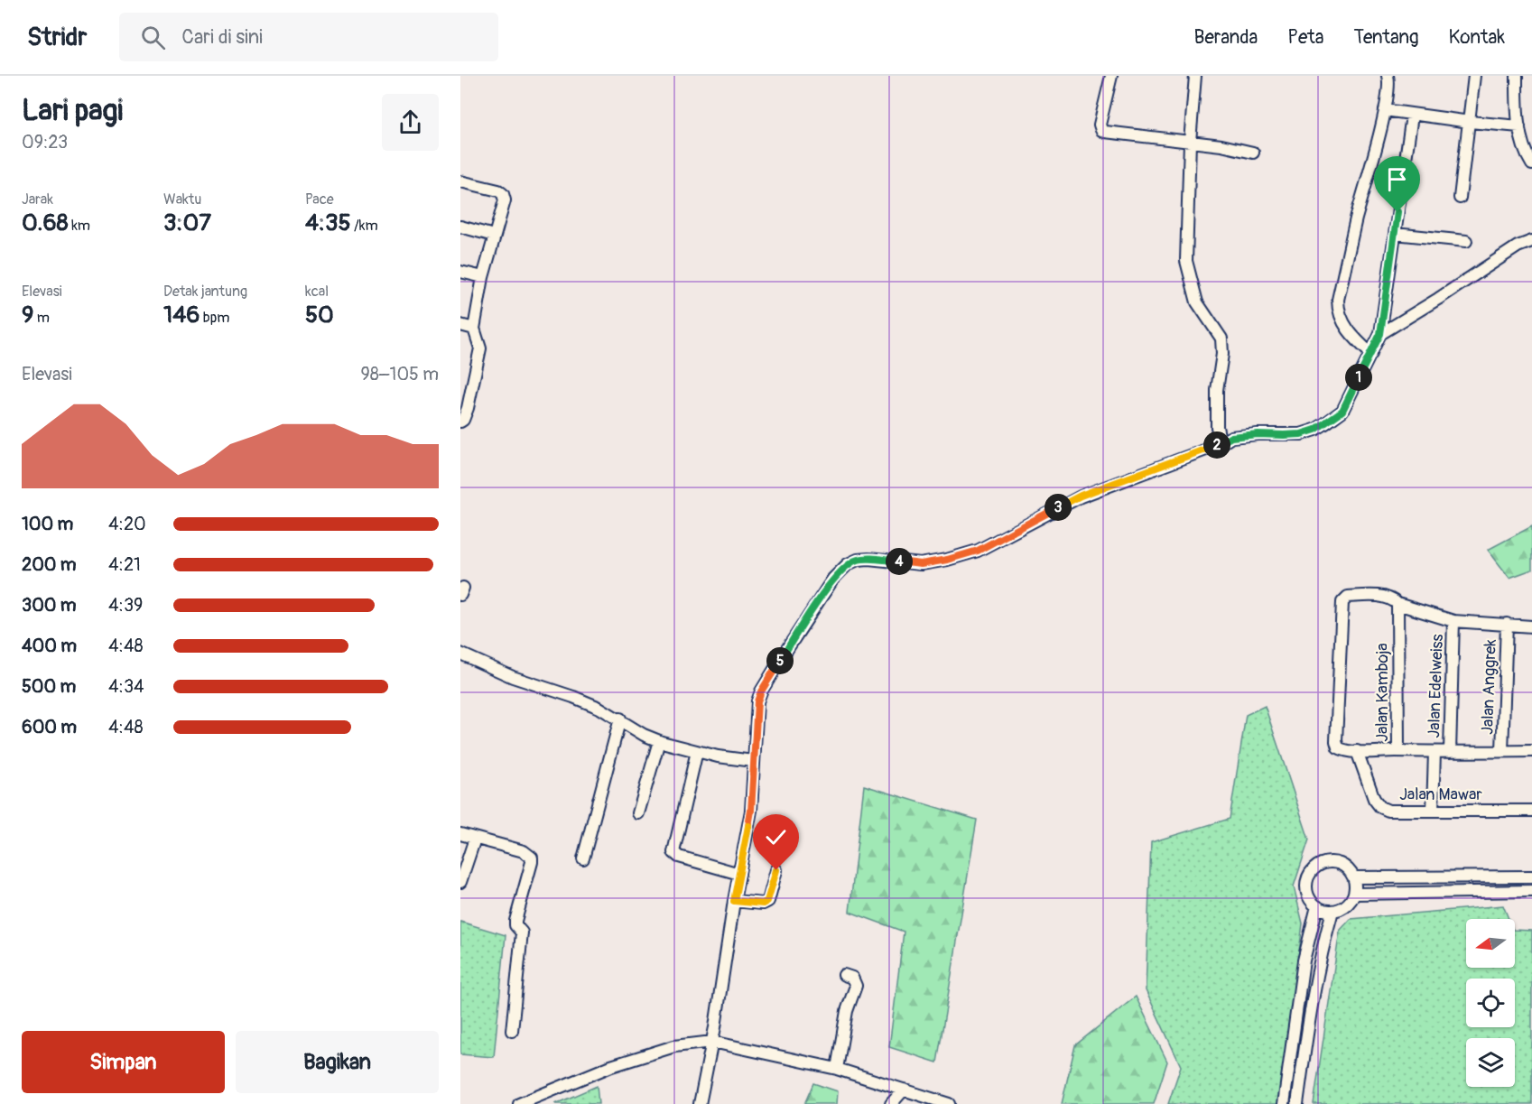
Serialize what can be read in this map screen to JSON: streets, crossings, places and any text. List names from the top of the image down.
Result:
{
  "streets": {
    "street": [
      "Jalan Edelweiss",
      "Jalan Anggrek",
      "Jalan Kamboja",
      "Jalan Mawar"
    ]
  },
  "crossings": [
    ["Jalan Kamboja", "Jalan Mawar"]
  ],
  "north": "left",
  "page": {
    "header": "Stridr",
    "search": "Cari di sini",
    "nav": [
      "Beranda",
      "Peta",
      "Tentang",
      "Kontak"
    ],
    "heading": ["Lari pagi", "09:23"],
    "stats": [
      ["Jarak", "0.68 km"],
      ["Waktu", "3:07"],
      ["Pace", "4:35 /km"],
      ["Elevasi", "9 m"],
      ["Detak jantung", "146 bpm"],
      ["kcal", "50"]
    ],
    "chart": ["Elevasi", "98–105 m"],
    "pins": [
      "1",
      "2",
      "3",
      "4",
      "5"
    ],
    "list": [
      {
        "name": "100 m",
        "note": "4:20"
      },
      {
        "name": "200 m",
        "note": "4:21"
      },
      {
        "name": "300 m",
        "note": "4:39"
      },
      {
        "name": "400 m",
        "note": "4:48"
      },
      {
        "name": "500 m",
        "note": "4:34"
      },
      {
        "name": "600 m",
        "note": "4:48"
      }
    ],
    "buttons": ["Simpan", "Bagikan"]
  }
}
